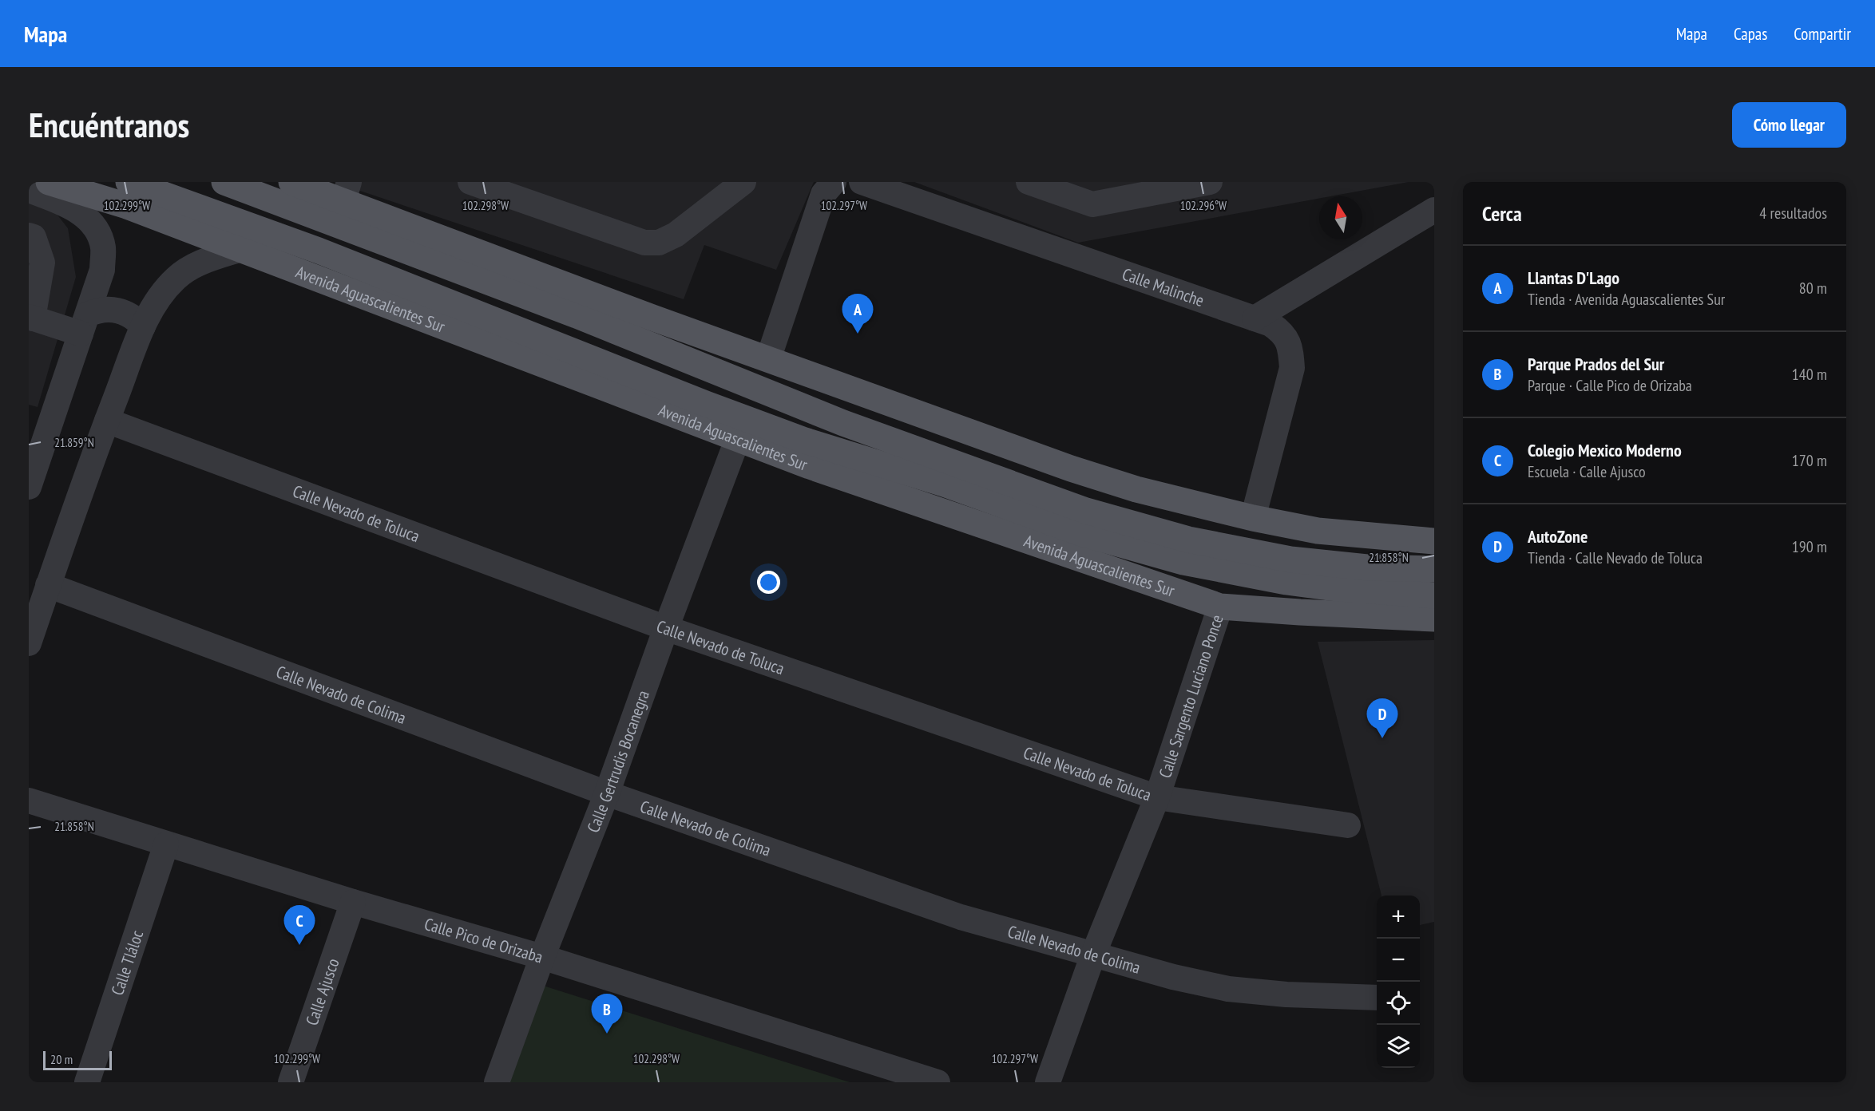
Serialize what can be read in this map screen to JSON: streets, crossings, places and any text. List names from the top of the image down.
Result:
{
  "streets": {
    "main road": ["Avenida Aguascalientes Sur"],
    "street": [
      "Calle Malinche",
      "Calle Nevado de Toluca",
      "Calle Nevado de Colima",
      "Calle Sargento Luciano Ponce",
      "Calle Gertrudis Bocanegra",
      "Calle Pico de Orizaba",
      "Calle Tláloc",
      "Calle Ajusco"
    ]
  },
  "crossings": [
    ["Avenida Aguascalientes Sur", "Calle Sargento Luciano Ponce"],
    ["Avenida Aguascalientes Sur", "Calle Gertrudis Bocanegra"],
    ["Calle Nevado de Toluca", "Calle Sargento Luciano Ponce"],
    ["Calle Nevado de Toluca", "Calle Gertrudis Bocanegra"],
    ["Calle Nevado de Colima", "Calle Sargento Luciano Ponce"],
    ["Calle Nevado de Colima", "Calle Gertrudis Bocanegra"],
    ["Calle Gertrudis Bocanegra", "Calle Pico de Orizaba"],
    ["Calle Pico de Orizaba", "Calle Tláloc"],
    ["Calle Pico de Orizaba", "Calle Ajusco"]
  ],
  "scale_bar": "20 m",
  "north": "top",
  "page": {
    "header": "Mapa",
    "nav": ["Mapa", "Capas", "Compartir"],
    "buttons": "Cómo llegar",
    "title": "Encuéntranos",
    "heading": ["Cerca", "4 resultados"],
    "list": [
      {
        "mark": "A",
        "name": "Llantas D'Lago",
        "note": "Tienda · Avenida Aguascalientes Sur",
        "value": "80 m"
      },
      {
        "mark": "B",
        "name": "Parque Prados del Sur",
        "note": "Parque · Calle Pico de Orizaba",
        "value": "140 m"
      },
      {
        "mark": "C",
        "name": "Colegio Mexico Moderno",
        "note": "Escuela · Calle Ajusco",
        "value": "170 m"
      },
      {
        "mark": "D",
        "name": "AutoZone",
        "note": "Tienda · Calle Nevado de Toluca",
        "value": "190 m"
      }
    ],
    "pins": [
      "A",
      "D",
      "C",
      "B"
    ],
    "map_buttons": ["+", "−"],
    "scale": "20 m"
  },
  "coordinates": [
    "102.299°W",
    "102.298°W",
    "102.297°W",
    "102.296°W",
    "21.859°N",
    "21.858°N"
  ]
}
